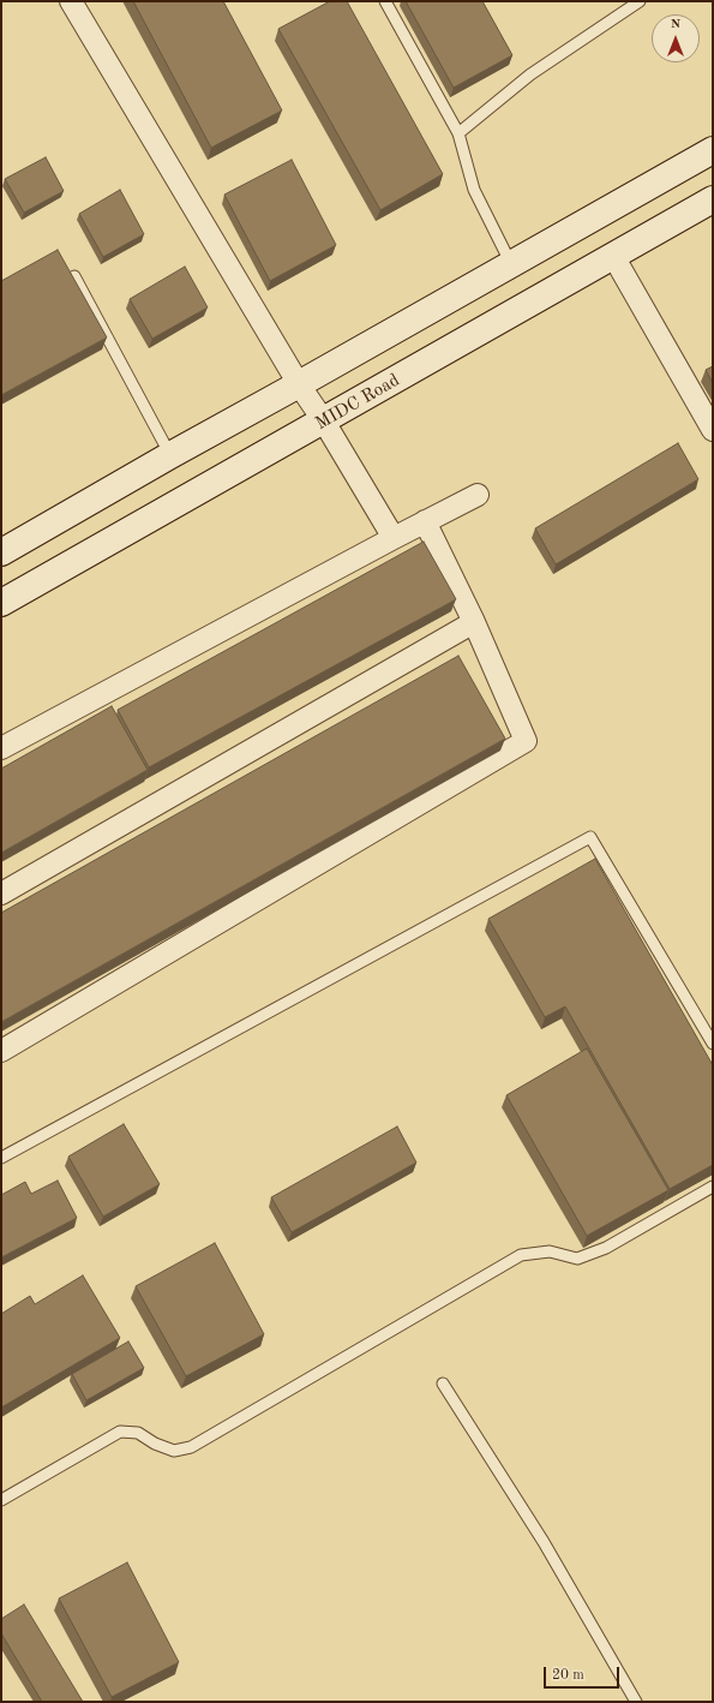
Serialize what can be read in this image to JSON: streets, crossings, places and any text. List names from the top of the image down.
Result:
{
  "streets": {
    "main road": ["MIDC Road"]
  },
  "scale_bar": "20 m",
  "north": "top"
}
